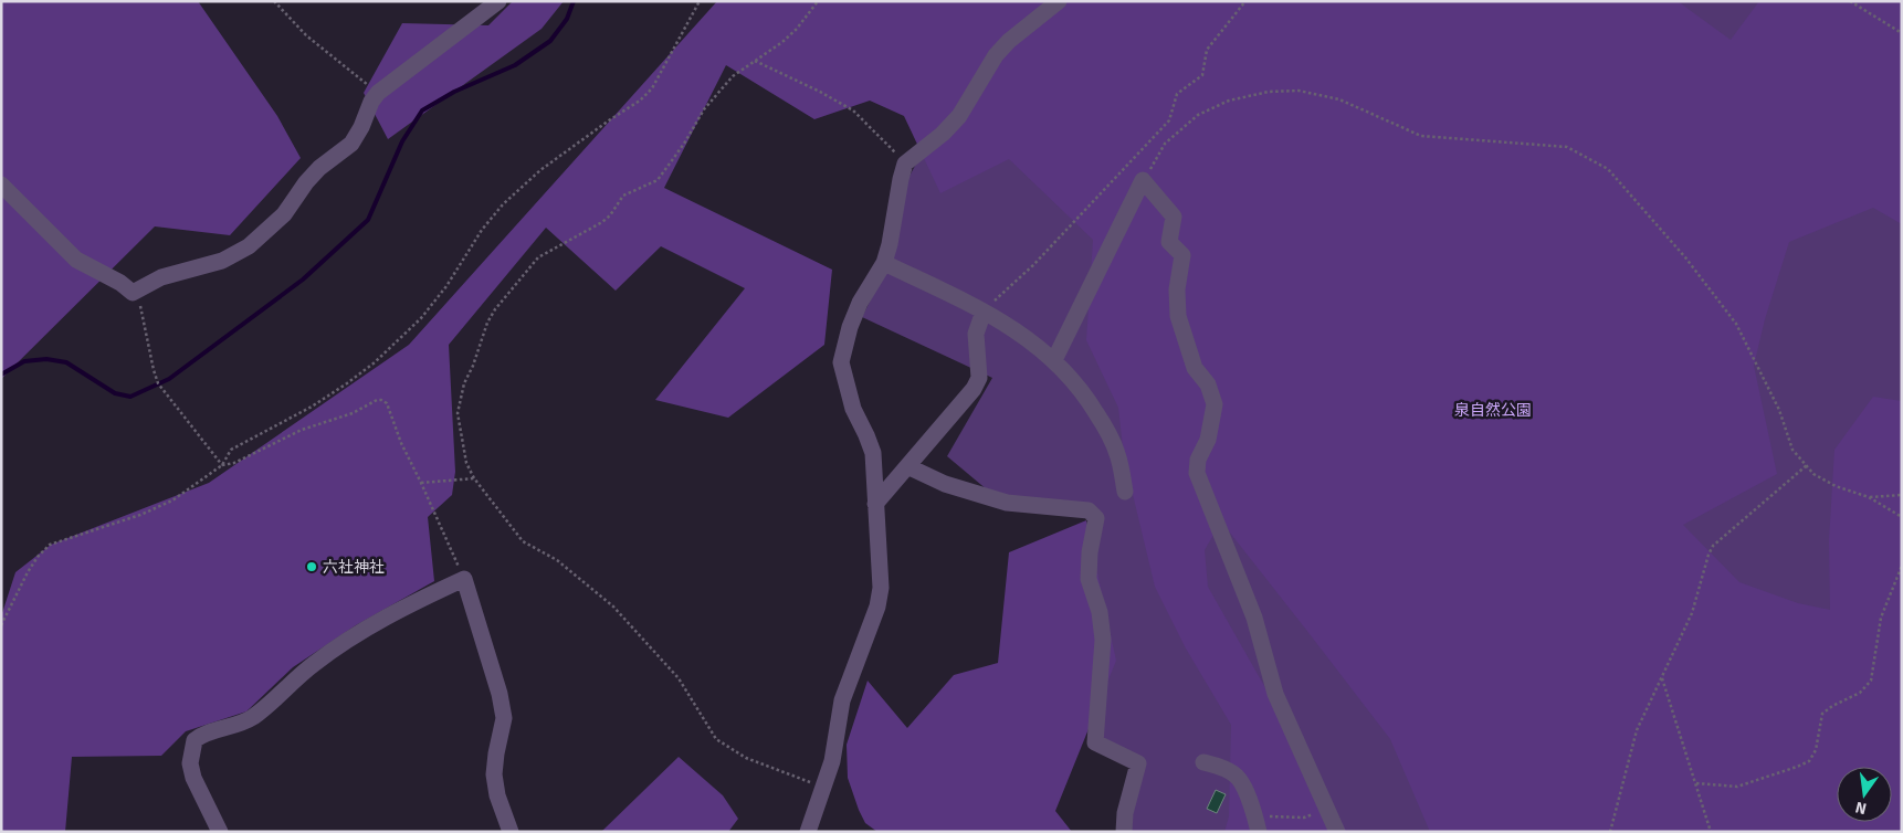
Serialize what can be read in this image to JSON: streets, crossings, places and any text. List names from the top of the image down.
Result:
{
  "parks": ["泉自然公園"],
  "places": ["六社神社"],
  "north": "bottom"
}
